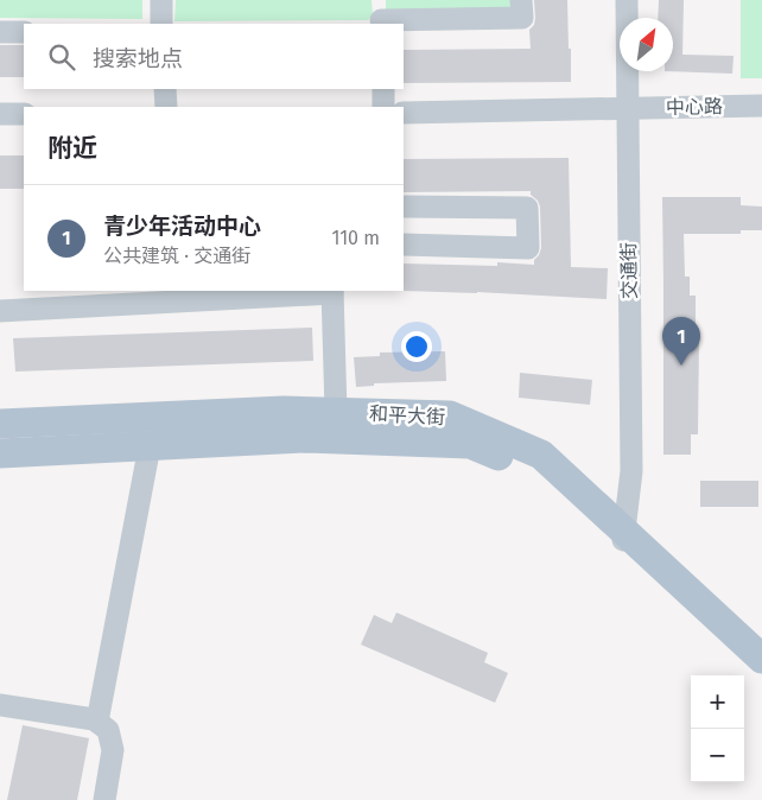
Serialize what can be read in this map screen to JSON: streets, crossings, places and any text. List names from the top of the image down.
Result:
{
  "streets": {
    "main road": ["和平大街"],
    "street": ["中心路", "交通街"]
  },
  "crossings": [
    ["中心路", "交通街"],
    ["交通街", "和平大街"]
  ],
  "north": "top right",
  "page": {
    "search": "搜索地点",
    "heading": "附近",
    "list": [
      {
        "mark": "1",
        "name": "青少年活动中心",
        "note": "公共建筑 · 交通街",
        "value": "110 m"
      }
    ],
    "pins": "1",
    "map_buttons": ["+", "−"]
  }
}
